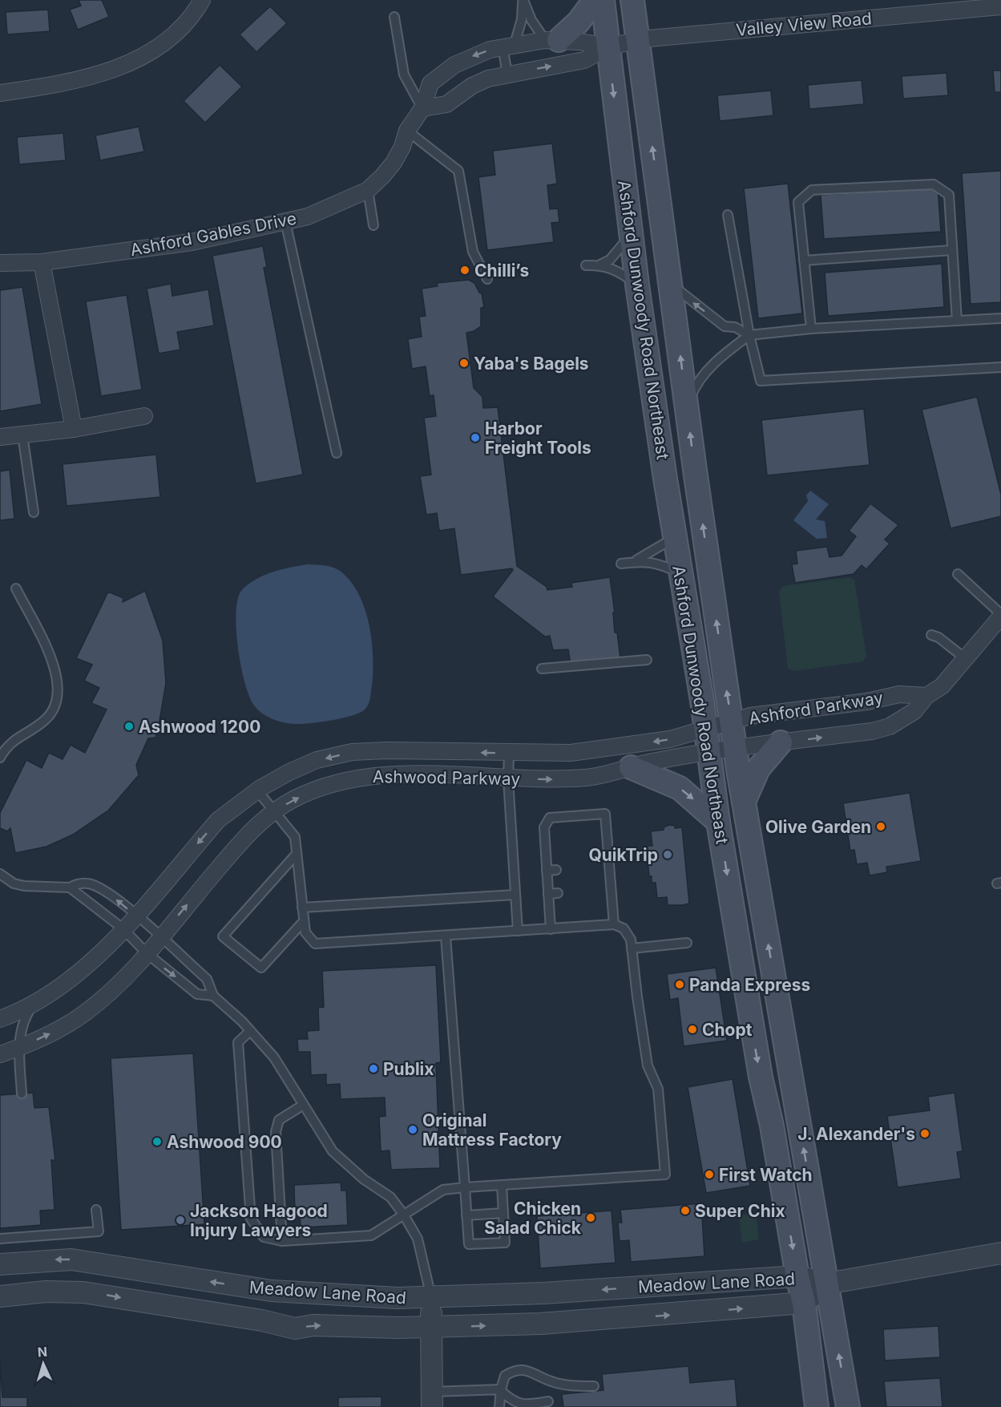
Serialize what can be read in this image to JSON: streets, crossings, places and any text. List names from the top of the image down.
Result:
{
  "streets": {
    "main road": ["Ashford Dunwoody Road Northeast"],
    "street": [
      "Valley View Road",
      "Ashford Gables Drive",
      "Ashford Parkway",
      "Ashwood Parkway",
      "Meadow Lane Road"
    ]
  },
  "crossings": [
    ["Valley View Road", "Ashford Gables Drive"],
    ["Valley View Road", "Ashford Dunwoody Road Northeast"],
    ["Ashford Gables Drive", "Ashford Dunwoody Road Northeast"],
    ["Ashford Dunwoody Road Northeast", "Ashford Parkway"],
    ["Ashford Dunwoody Road Northeast", "Ashwood Parkway"],
    ["Ashford Dunwoody Road Northeast", "Meadow Lane Road"],
    ["Ashford Parkway", "Ashwood Parkway"]
  ],
  "places": [
    "Chilli’s",
    "Yaba's Bagels",
    "Harbor Freight Tools",
    "Ashwood 1200",
    "Olive Garden",
    "QuikTrip",
    "Panda Express",
    "Chopt",
    "Publix",
    "Original Mattress Factory",
    "J. Alexander's",
    "Ashwood 900",
    "First Watch",
    "Super Chix",
    "Chicken Salad Chick",
    "Jackson Hagood Injury Lawyers"
  ],
  "north": "top"
}
